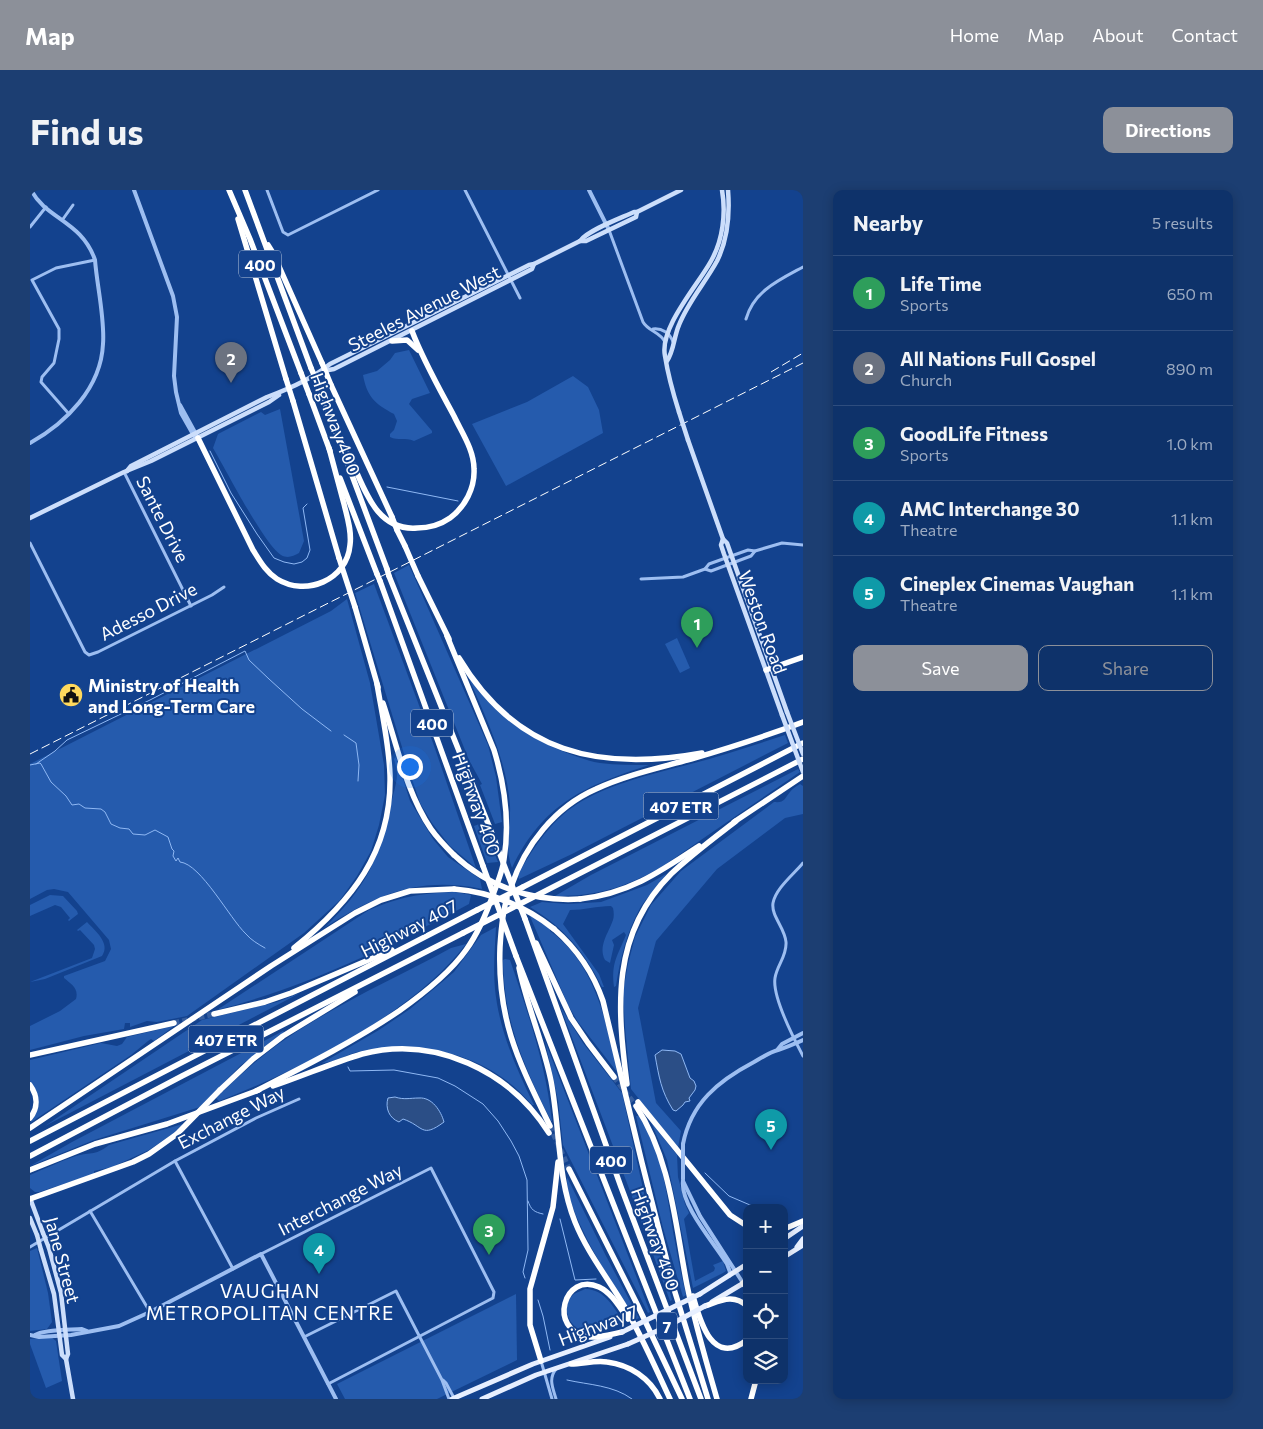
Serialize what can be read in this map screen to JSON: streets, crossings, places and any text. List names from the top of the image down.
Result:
{
  "streets": {
    "highway": [
      "400",
      "Highway 400",
      "407 ETR",
      "Highway 407"
    ],
    "main road": [
      "Steeles Avenue West",
      "Weston Road",
      "Jane Street",
      "Highway 7",
      "7"
    ],
    "street": [
      "Sante Drive",
      "Adesso Drive",
      "Exchange Way",
      "Interchange Way"
    ]
  },
  "crossings": [
    ["Steeles Avenue West", "Sante Drive"],
    ["Sante Drive", "Adesso Drive"],
    ["Interchange Way", "Jane Street"]
  ],
  "districts": ["VAUGHAN METROPOLITAN CENTRE"],
  "places": {
    "public building": ["Ministry of Health and Long-Term Care"]
  },
  "page": {
    "header": "Map",
    "nav": [
      "Home",
      "Map",
      "About",
      "Contact"
    ],
    "buttons": [
      "Directions",
      ["Save", "Share"]
    ],
    "title": "Find us",
    "heading": ["Nearby", "5 results"],
    "list": [
      {
        "mark": "1",
        "name": "Life Time",
        "note": "Sports",
        "value": "650 m"
      },
      {
        "mark": "2",
        "name": "All Nations Full Gospel",
        "note": "Church",
        "value": "890 m"
      },
      {
        "mark": "3",
        "name": "GoodLife Fitness",
        "note": "Sports",
        "value": "1.0 km"
      },
      {
        "mark": "4",
        "name": "AMC Interchange 30",
        "note": "Theatre",
        "value": "1.1 km"
      },
      {
        "mark": "5",
        "name": "Cineplex Cinemas Vaughan",
        "note": "Theatre",
        "value": "1.1 km"
      }
    ],
    "pins": [
      "2",
      "1",
      "5",
      "3",
      "4"
    ],
    "map_buttons": ["+", "−"]
  }
}
